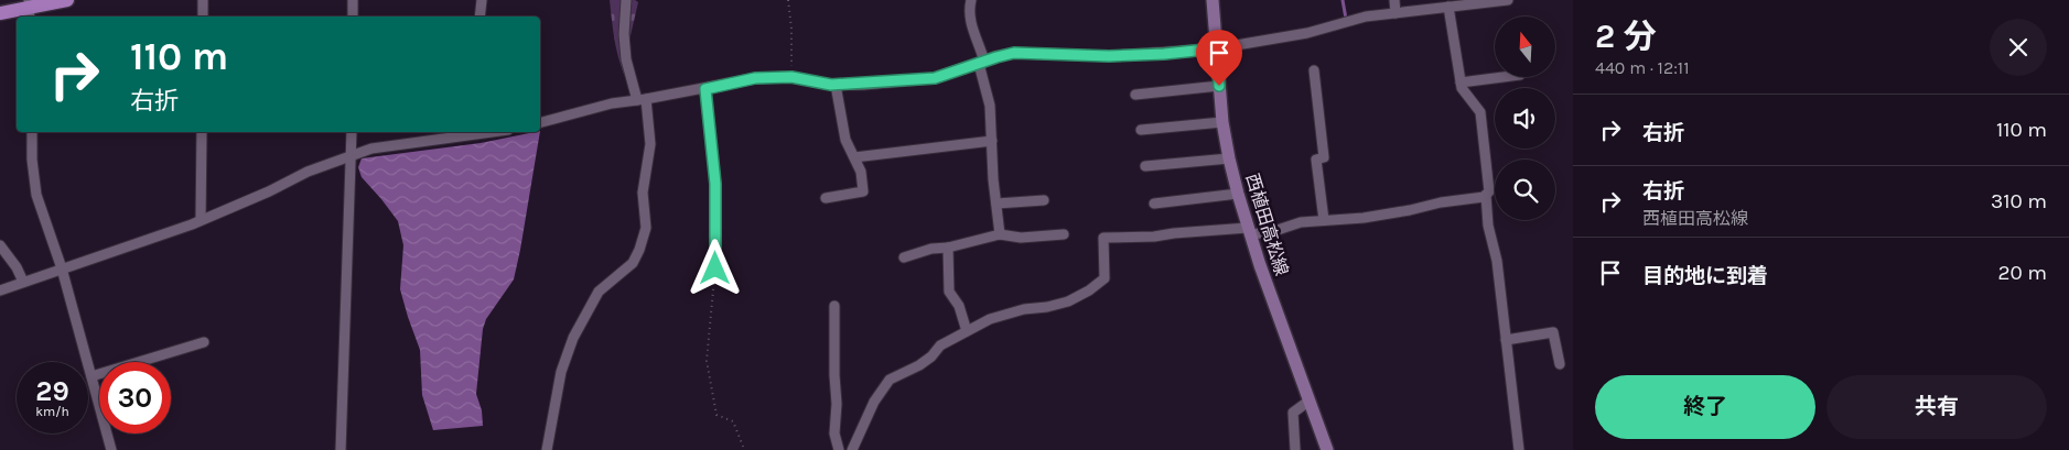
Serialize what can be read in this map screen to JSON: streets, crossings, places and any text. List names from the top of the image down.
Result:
{
  "streets": {
    "main road": ["西植田高松線"]
  },
  "north": "top",
  "page": {
    "heading": ["2 分", "440 m · 12:11"],
    "turn": ["110 m", "右折"],
    "list": [
      {
        "name": "右折",
        "value": "110 m"
      },
      {
        "name": "右折",
        "note": "西植田高松線",
        "value": "310 m"
      },
      {
        "name": "目的地に到着",
        "value": "20 m"
      }
    ],
    "speed": "29 km/h",
    "limit": "30",
    "buttons": ["終了", "共有"]
  }
}
